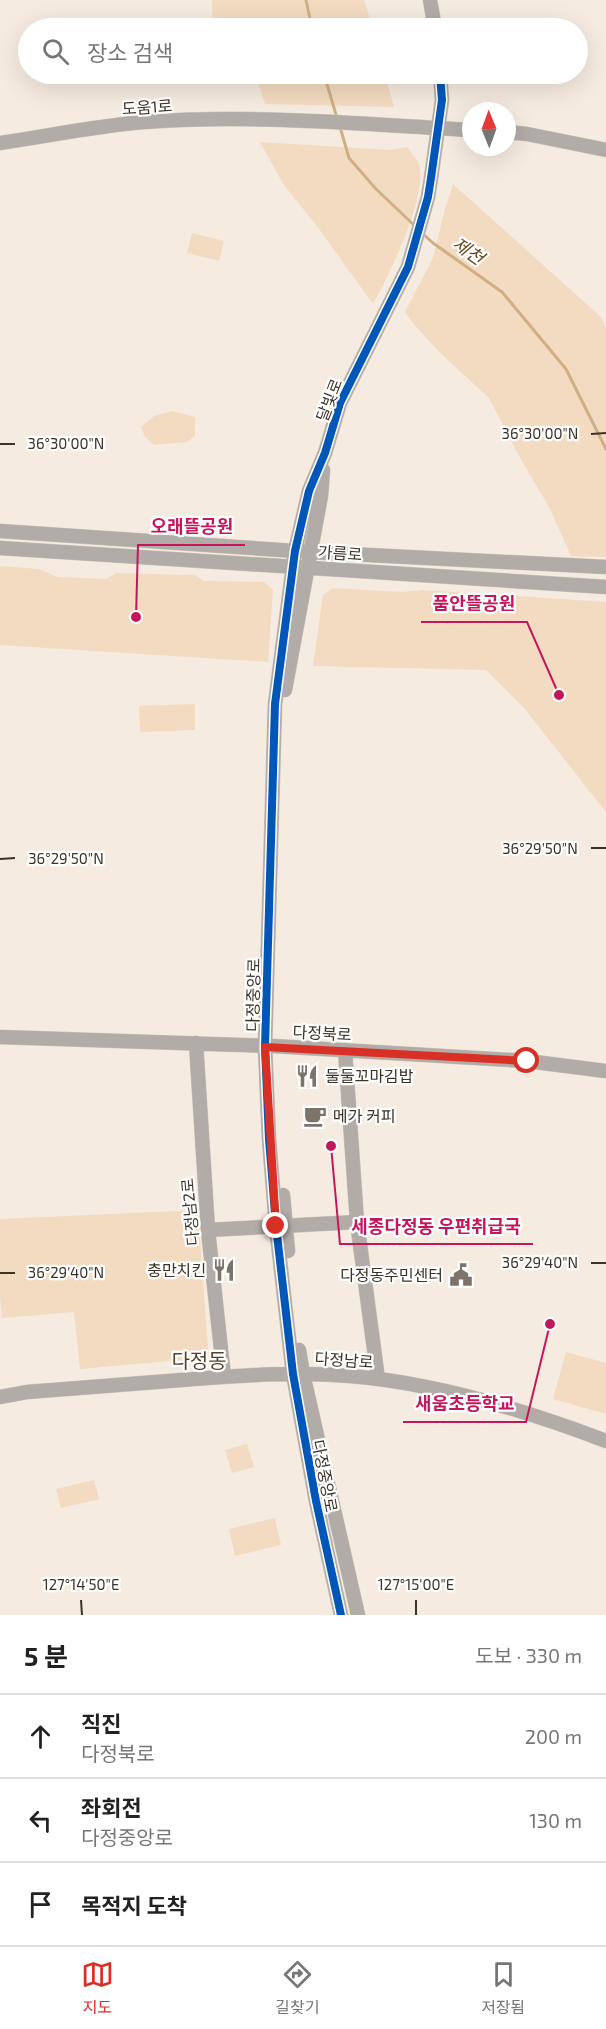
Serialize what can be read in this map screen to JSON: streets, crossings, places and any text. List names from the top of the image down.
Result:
{
  "streets": {
    "street": [
      "도움1로",
      "달빛로",
      "가름로",
      "다정중앙로",
      "다정북로",
      "다정남2로",
      "다정남로"
    ]
  },
  "crossings": [
    ["도움1로", "달빛로"],
    ["달빛로", "가름로"],
    ["달빛로", "다정중앙로"],
    ["가름로", "다정중앙로"],
    ["다정중앙로", "다정북로"],
    ["다정중앙로", "다정남로"],
    ["다정북로", "다정남2로"],
    ["다정남2로", "다정남로"]
  ],
  "districts": ["다정동"],
  "water": ["제천"],
  "places": {
    "other": [
      "오래뜰공원",
      "품안뜰공원",
      "세종다정동 우편취급국",
      "새움초등학교"
    ],
    "restaurant": ["둘둘꼬마김밥", "충만치킨"],
    "cafe": ["메가 커피"],
    "public building": ["다정동주민센터"]
  },
  "north": "top",
  "page": {
    "search": "장소 검색",
    "heading": ["5 분", "도보 · 330 m"],
    "list": [
      ["직진", "다정북로", "200 m"],
      ["좌회전", "다정중앙로", "130 m"],
      "목적지 도착"
    ],
    "nav": ["지도", "길찾기", "저장됨"]
  },
  "coordinates": [
    "36°30'00\"N",
    "36°29'50\"N",
    "36°29'40\"N",
    "127°14'50\"E",
    "127°15'00\"E"
  ]
}
